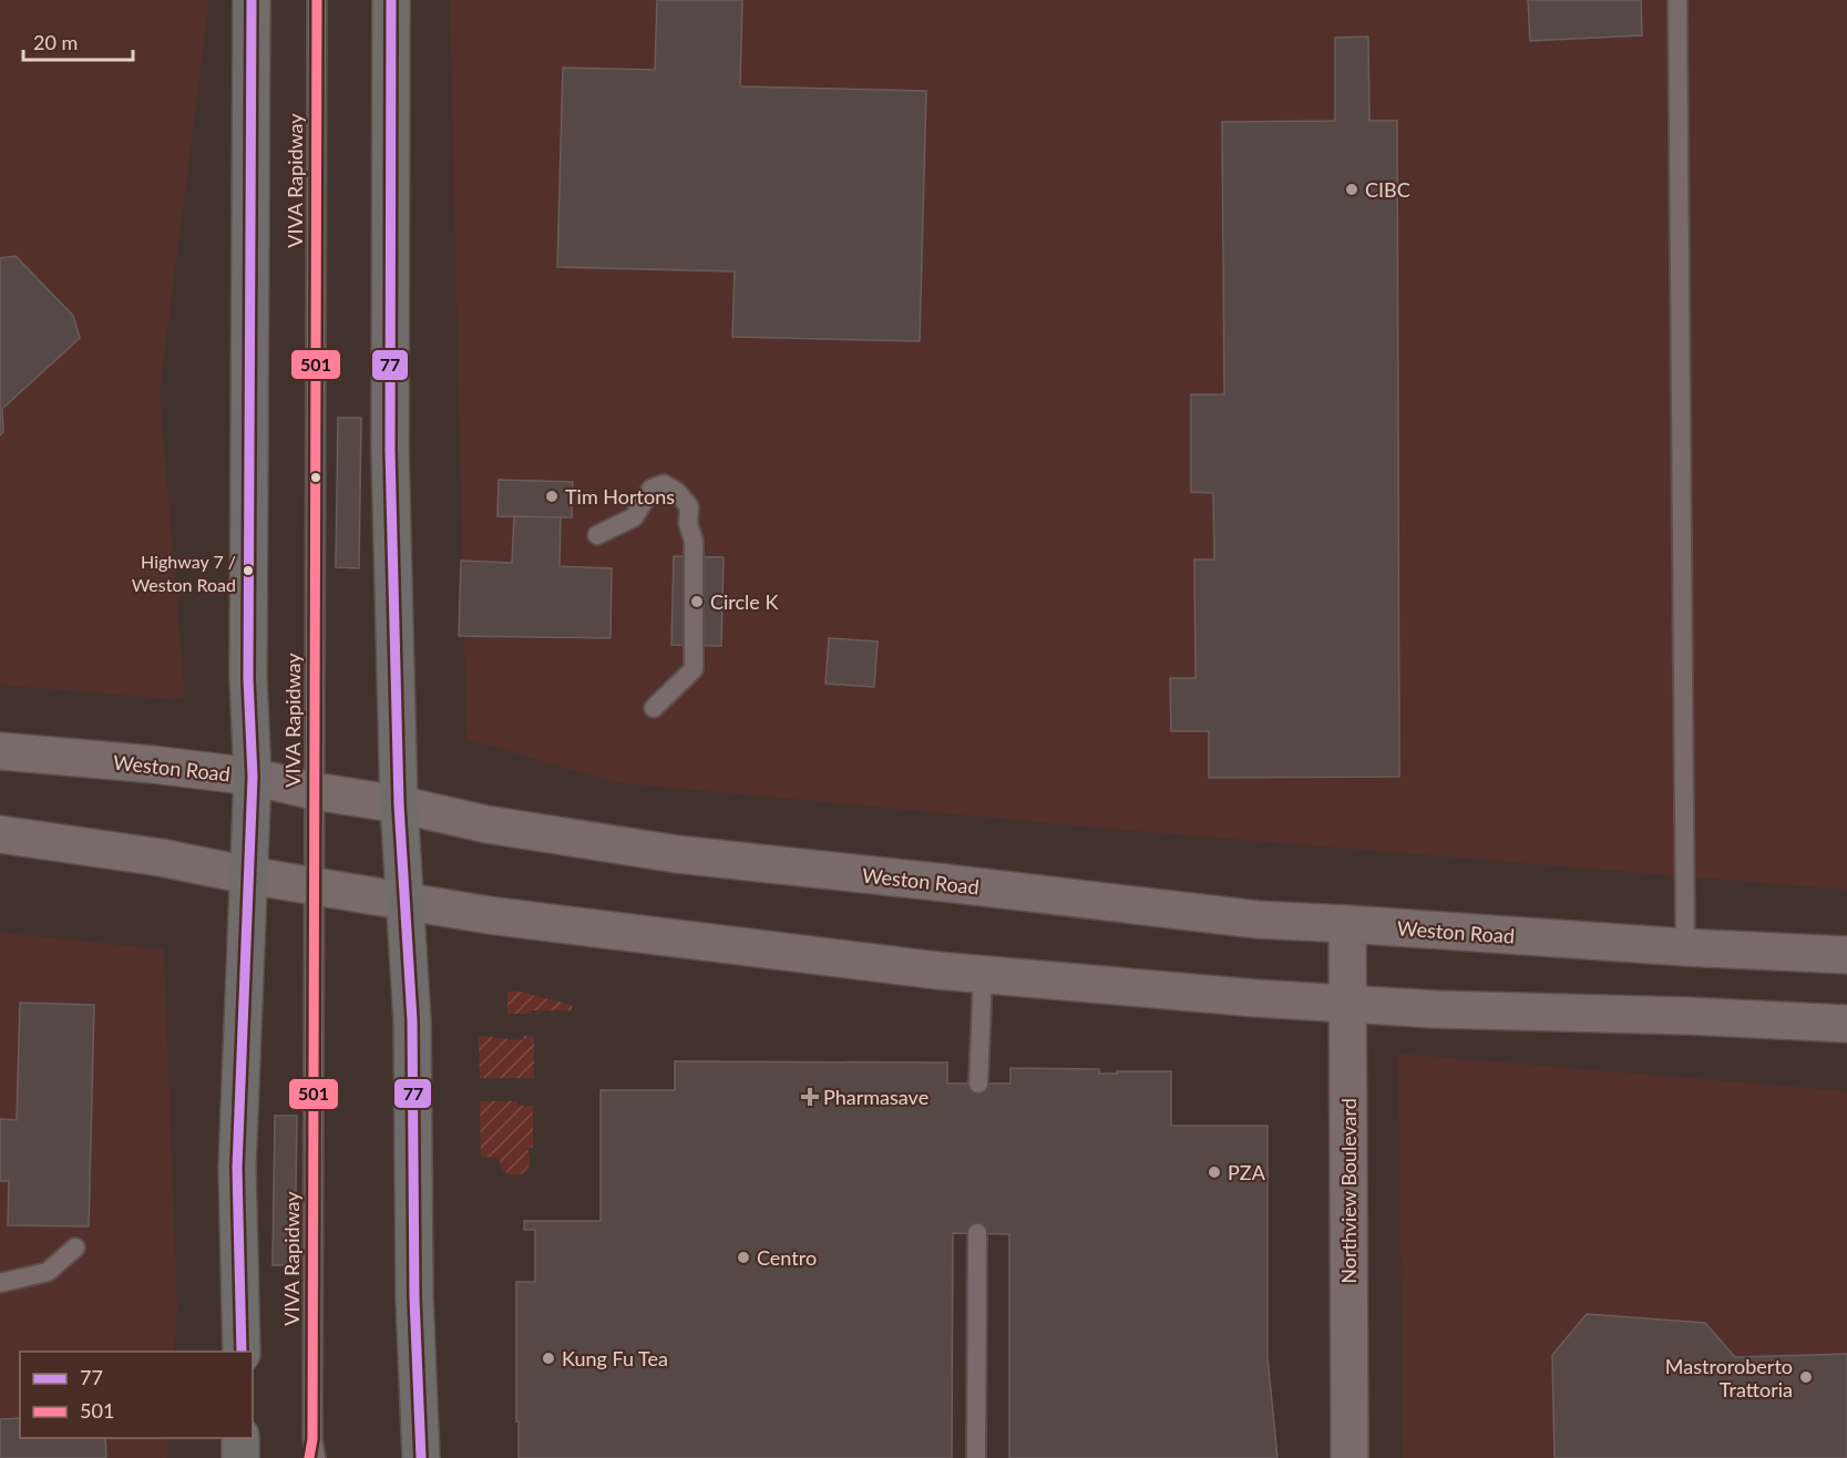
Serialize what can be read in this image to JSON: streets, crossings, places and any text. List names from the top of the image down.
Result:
{
  "streets": {
    "main road": ["Weston Road", "Northview Boulevard"],
    "lane": ["VIVA Rapidway"]
  },
  "crossings": [
    ["VIVA Rapidway", "Weston Road"],
    ["Weston Road", "Northview Boulevard"]
  ],
  "places": {
    "other": [
      "CIBC",
      "Tim Hortons",
      "Highway 7 / Weston Road",
      "Circle K",
      "PZA",
      "Centro",
      "Kung Fu Tea",
      "Mastroroberto Trattoria"
    ],
    "health": ["Pharmasave"]
  },
  "lines": ["transit line 77", "transit line 501"],
  "legend": ["77", "501"],
  "scale_bar": "20 m"
}
